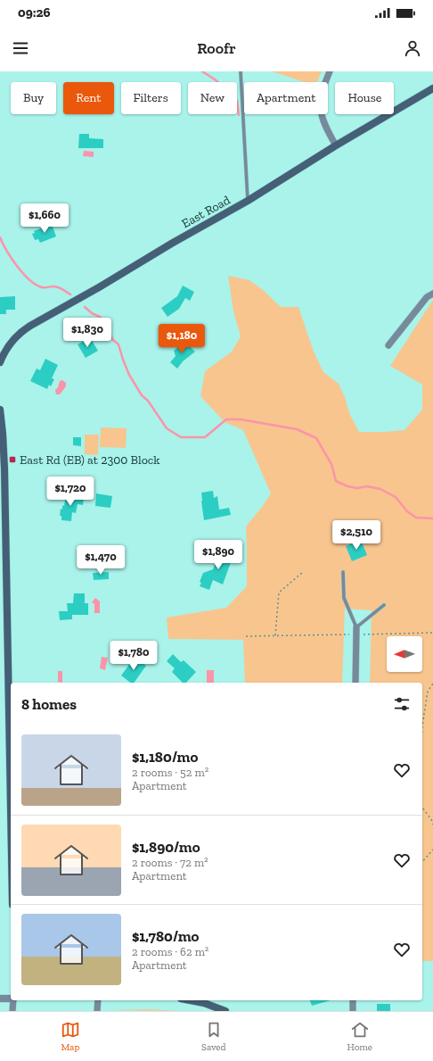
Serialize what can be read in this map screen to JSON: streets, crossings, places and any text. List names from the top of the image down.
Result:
{
  "streets": {
    "main road": ["East Road"]
  },
  "places": {
    "transit": ["East Rd (EB) at 2300 Block"]
  },
  "north": "left",
  "page": {
    "status": "09:26",
    "header": "Roofr",
    "chip": [
      "Buy",
      "Rent",
      "Filters",
      "New",
      "Apartment",
      "House"
    ],
    "price": [
      "$1,660",
      "$1,830",
      "$1,180",
      "$1,720",
      "$2,510",
      "$1,890",
      "$1,470",
      "$1,780"
    ],
    "heading": "8 homes",
    "list": [
      {
        "name": "$1,180/mo",
        "note": "2 rooms · 52 m² · Apartment"
      },
      {
        "name": "$1,890/mo",
        "note": "2 rooms · 72 m² · Apartment"
      },
      {
        "name": "$1,780/mo",
        "note": "2 rooms · 62 m² · Apartment"
      }
    ],
    "tabs": ["Map", "Saved", "Home"]
  }
}
